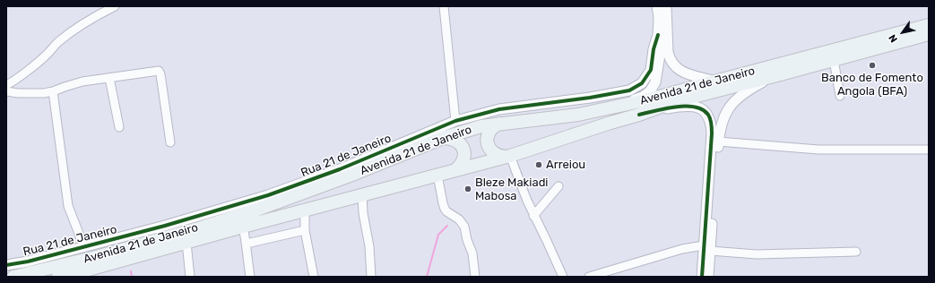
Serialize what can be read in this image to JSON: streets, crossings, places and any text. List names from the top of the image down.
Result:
{
  "streets": {
    "main road": ["Avenida 21 de Janeiro"],
    "street": ["Rua 21 de Janeiro"]
  },
  "places": ["Banco de Fomento Angola (BFA)", "Arreiou", "Bleze Makiadi Mabosa"],
  "north": "bottom left"
}
